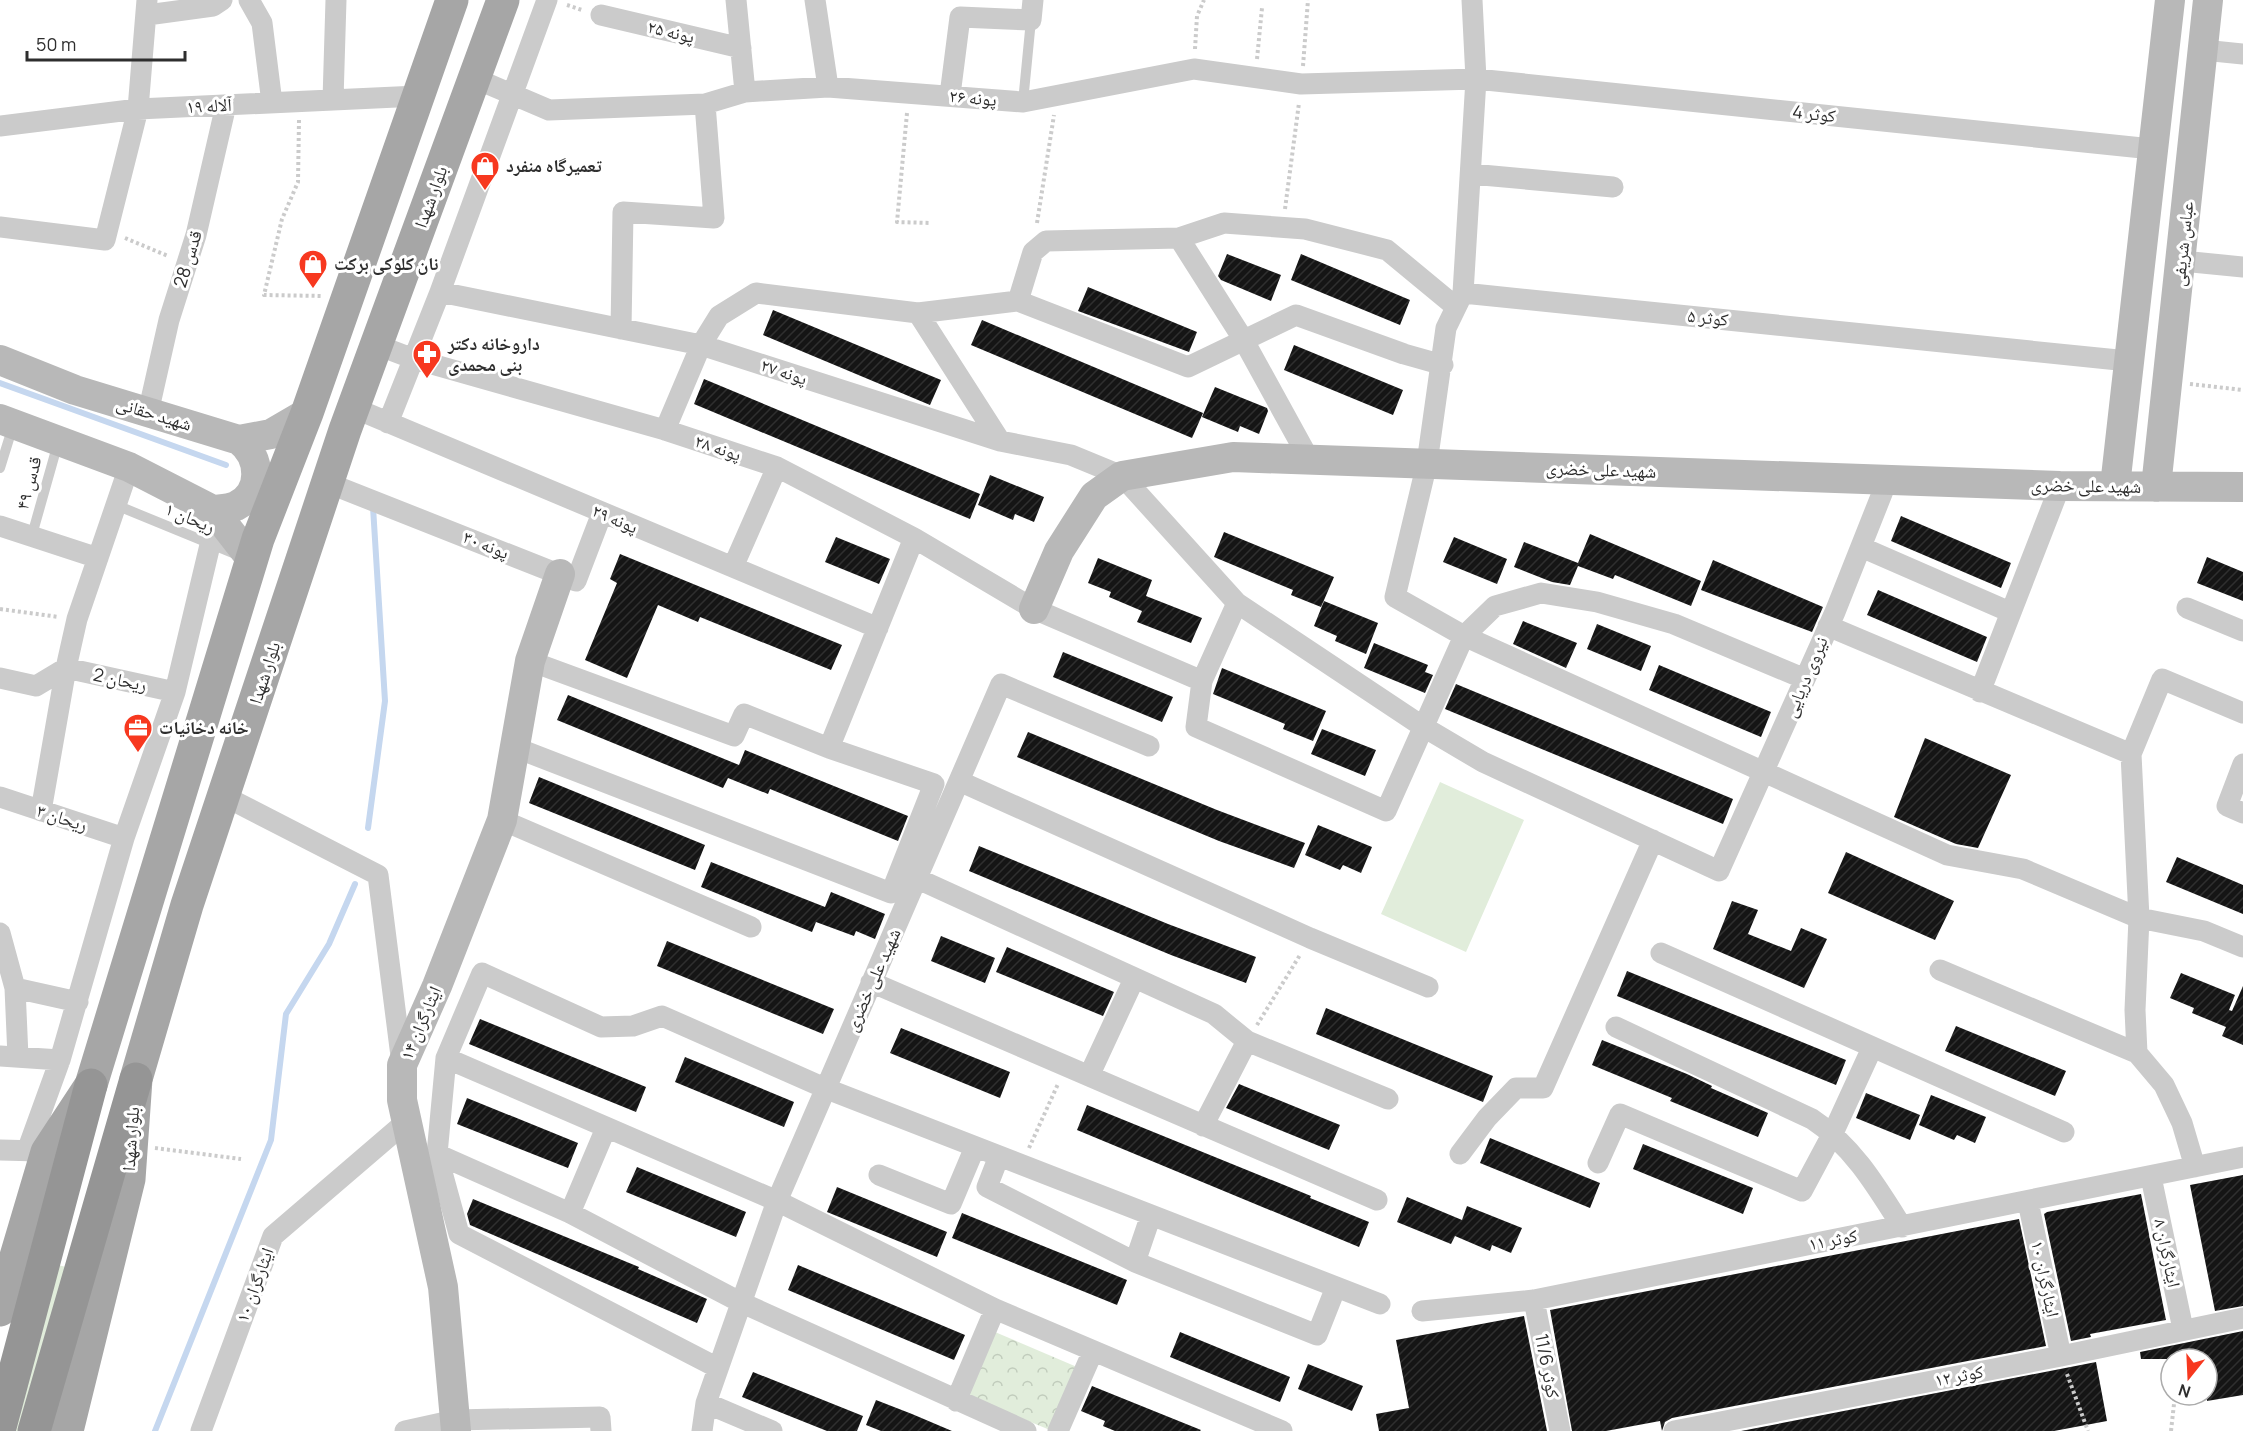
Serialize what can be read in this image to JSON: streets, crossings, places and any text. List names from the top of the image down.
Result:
{
  "streets": {
    "main road": ["بلوار شهدا"],
    "street": [
      "پونه ۲۵",
      "پونه ۲۶",
      "آلاله ۱۹",
      "کوثر 4",
      "عباس شریفی",
      "قدس 28",
      "کوثر ۵",
      "پونه ۲۷",
      "شهید حقانی",
      "پونه ۲۸",
      "شهید علی خضری",
      "پونه ۲۹",
      "پونه ۳۰",
      "نیروی دریایی",
      "ریحان 2",
      "ریحان ۳",
      "ایثارگران ۱۴",
      "کوثر ۱۱",
      "ایثارگران ۸",
      "ایثارگران ۱۰",
      "کوثر 11/6",
      "کوثر ۱۲"
    ],
    "lane": ["قدس ۴۹", "ریحان ۱"]
  },
  "crossings": [
    ["پونه ۲۶", "کوثر 4"],
    ["پونه ۲۶", "بلوار شهدا"],
    ["آلاله ۱۹", "قدس 28"],
    ["بلوار شهدا", "پونه ۲۸"],
    ["بلوار شهدا", "پونه ۲۹"],
    ["بلوار شهدا", "پونه ۳۰"],
    ["عباس شریفی", "شهید علی خضری"],
    ["قدس 28", "شهید حقانی"],
    ["پونه ۲۷", "شهید علی خضری"],
    ["پونه ۲۸", "شهید علی خضری"],
    ["شهید علی خضری", "نیروی دریایی"],
    ["پونه ۳۰", "ایثارگران ۱۴"],
    ["ایثارگران ۱۴", "ایثارگران ۱۰"],
    ["کوثر ۱۱", "ایثارگران ۸"],
    ["کوثر ۱۱", "ایثارگران ۱۰"],
    ["کوثر ۱۱", "کوثر 11/6"],
    ["ایثارگران ۸", "کوثر ۱۲"],
    ["ایثارگران ۱۰", "کوثر ۱۲"]
  ],
  "places": {
    "shop": ["تعمیرگاه منفرد", "نان کلوکی برکت"],
    "pharmacy": ["داروخانه دکتر بنی محمدی"],
    "office": ["خانه دخانیات"]
  },
  "scale_bar": "50 m",
  "north": "bottom"
}
